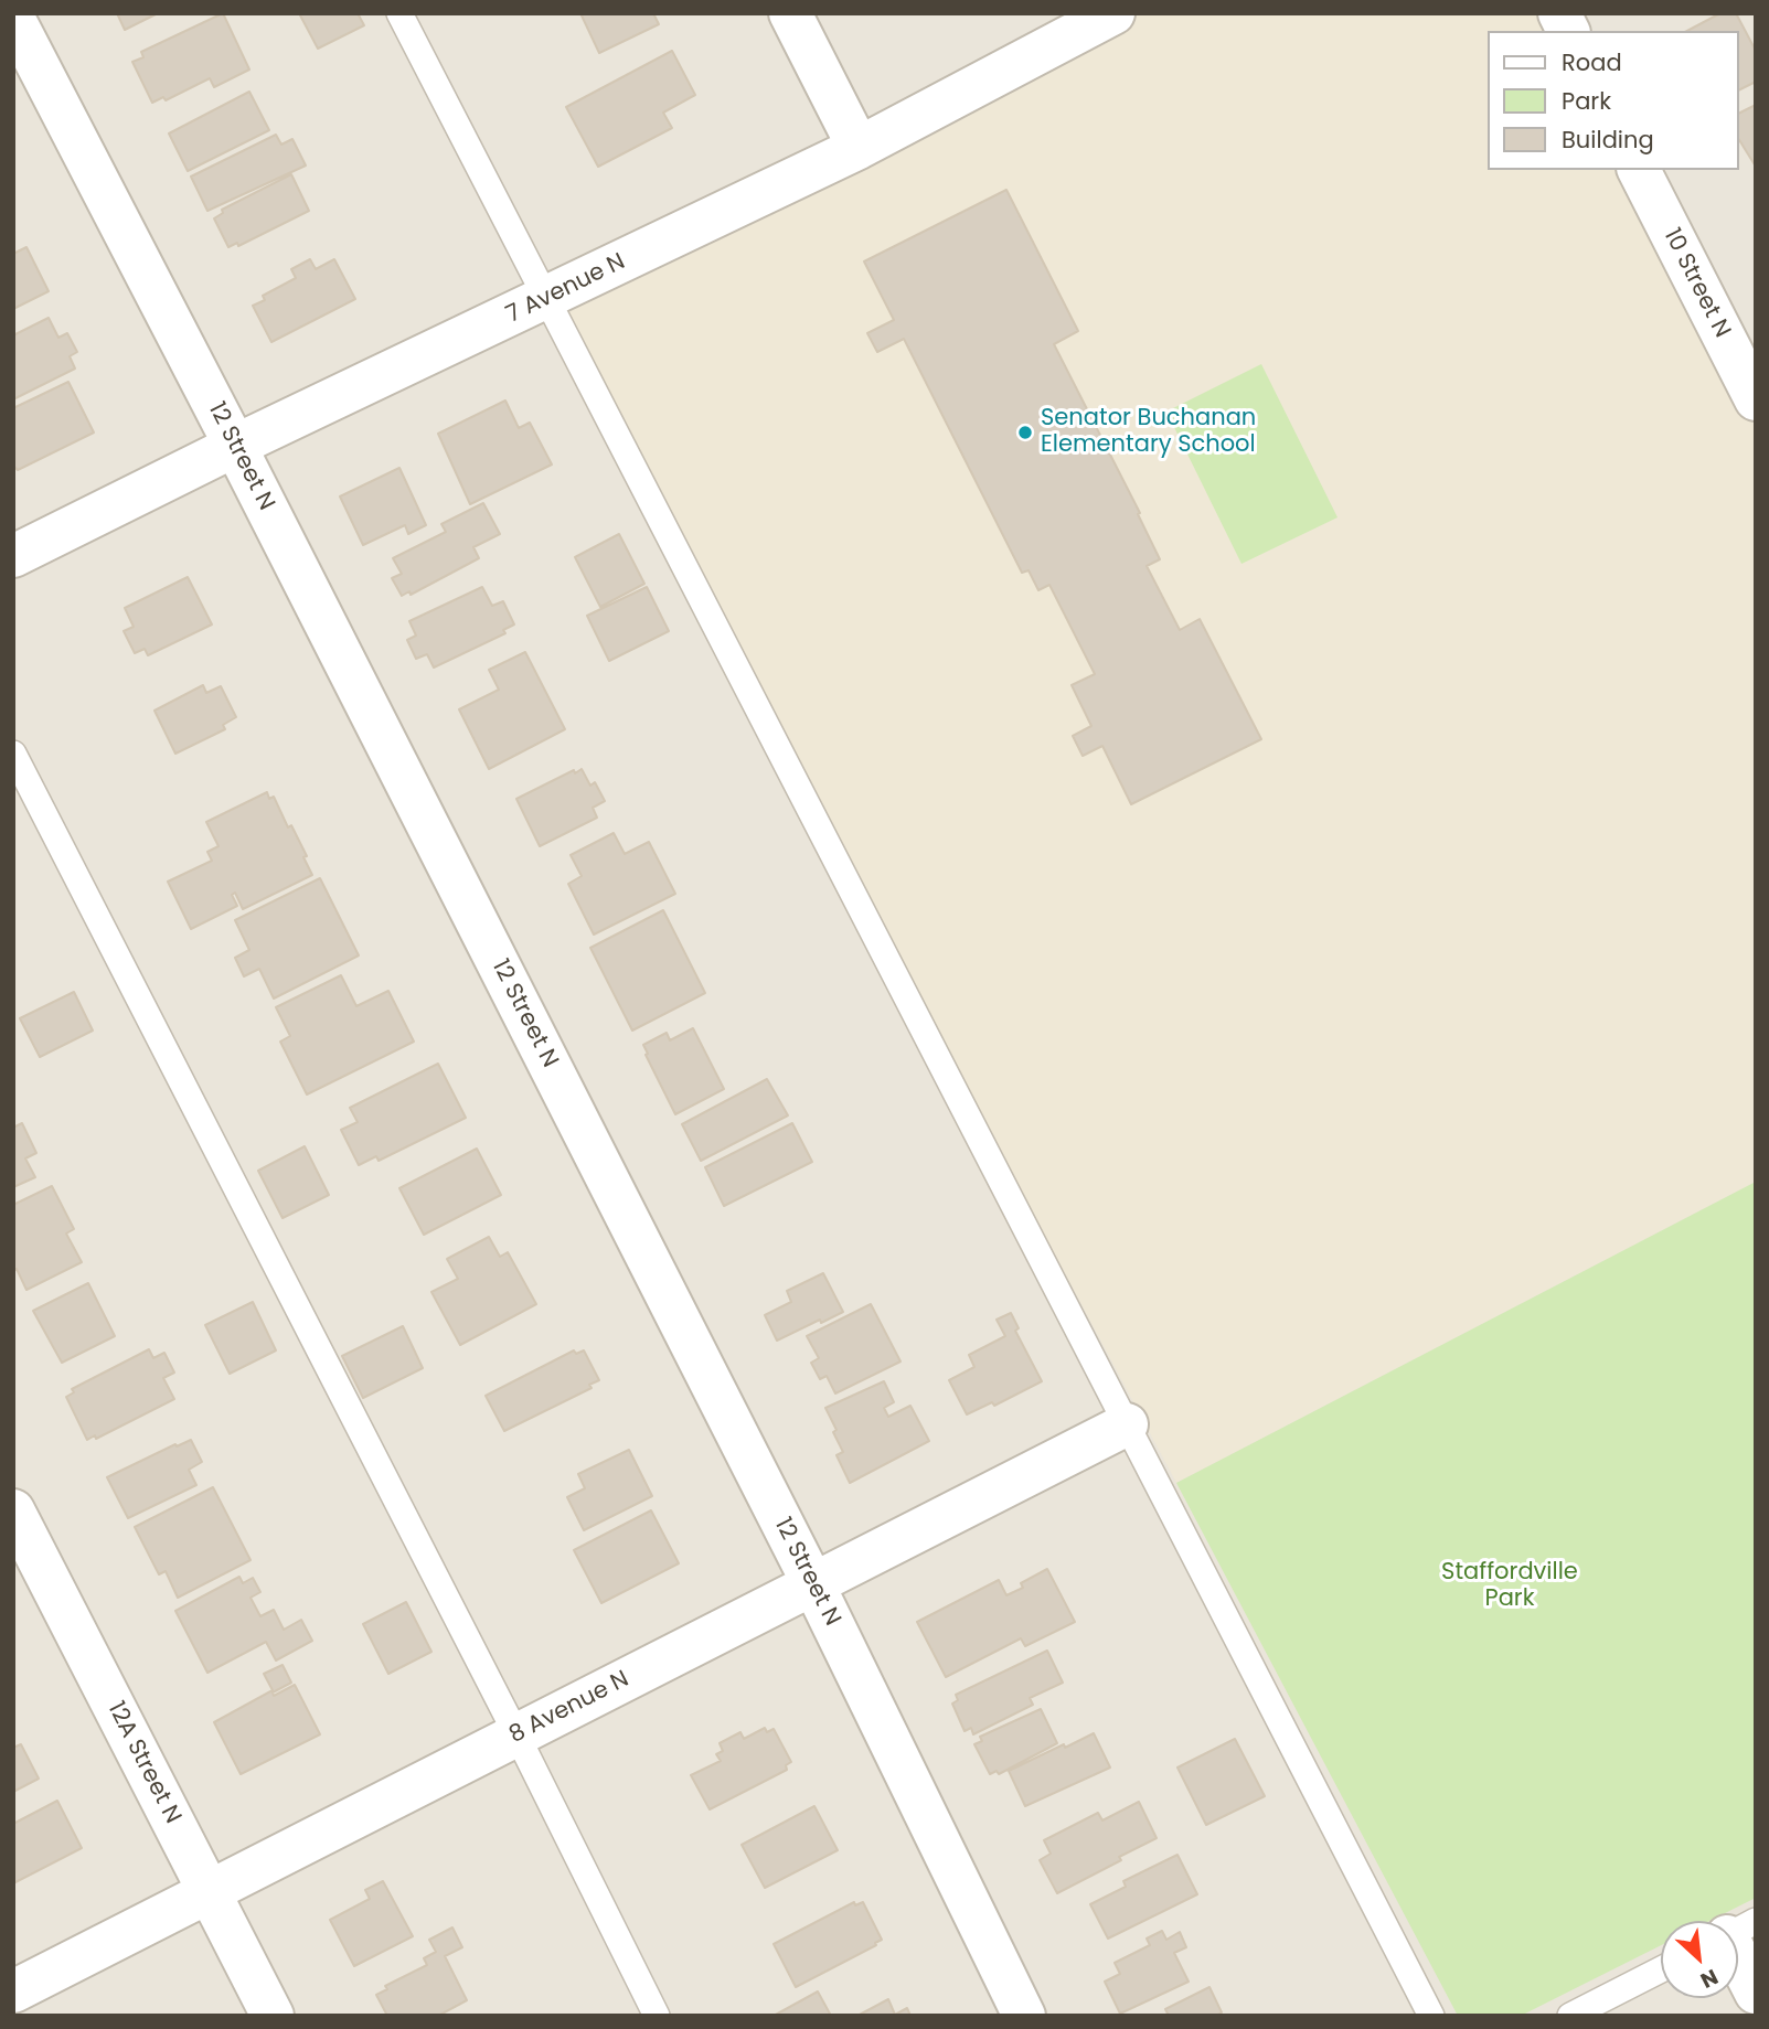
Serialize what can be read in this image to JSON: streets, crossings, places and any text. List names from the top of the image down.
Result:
{
  "streets": {
    "street": [
      "10 Street N",
      "7 Avenue N",
      "12 Street N",
      "8 Avenue N",
      "12A Street N"
    ]
  },
  "crossings": [
    ["7 Avenue N", "12 Street N"],
    ["12 Street N", "8 Avenue N"],
    ["8 Avenue N", "12A Street N"]
  ],
  "parks": ["Staffordville Park"],
  "places": ["Senator Buchanan Elementary School"],
  "legend": ["Road", "Park", "Building"],
  "north": "bottom right"
}
